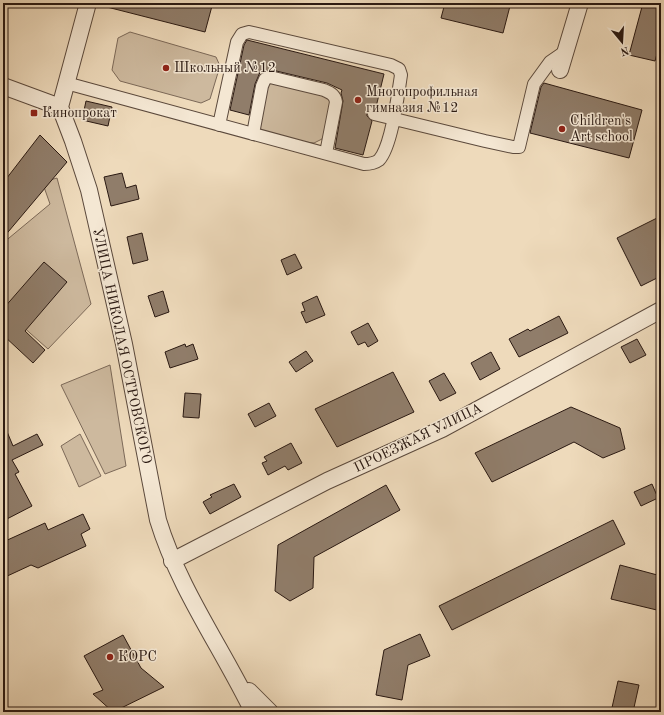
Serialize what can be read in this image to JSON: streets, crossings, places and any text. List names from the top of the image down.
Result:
{
  "streets": {
    "street": ["УЛИЦА НИКОЛАЯ ОСТРОВСКОГО", "ПРОЕЗЖАЯ УЛИЦА"]
  },
  "crossings": [
    ["УЛИЦА НИКОЛАЯ ОСТРОВСКОГО", "ПРОЕЗЖАЯ УЛИЦА"]
  ],
  "places": {
    "other": [
      "Школьный №12",
      "Многопрофильная гимназия №12",
      "Children's Art school",
      "КОРС"
    ],
    "transit": ["Кинопрокат"]
  },
  "north": "bottom"
}
